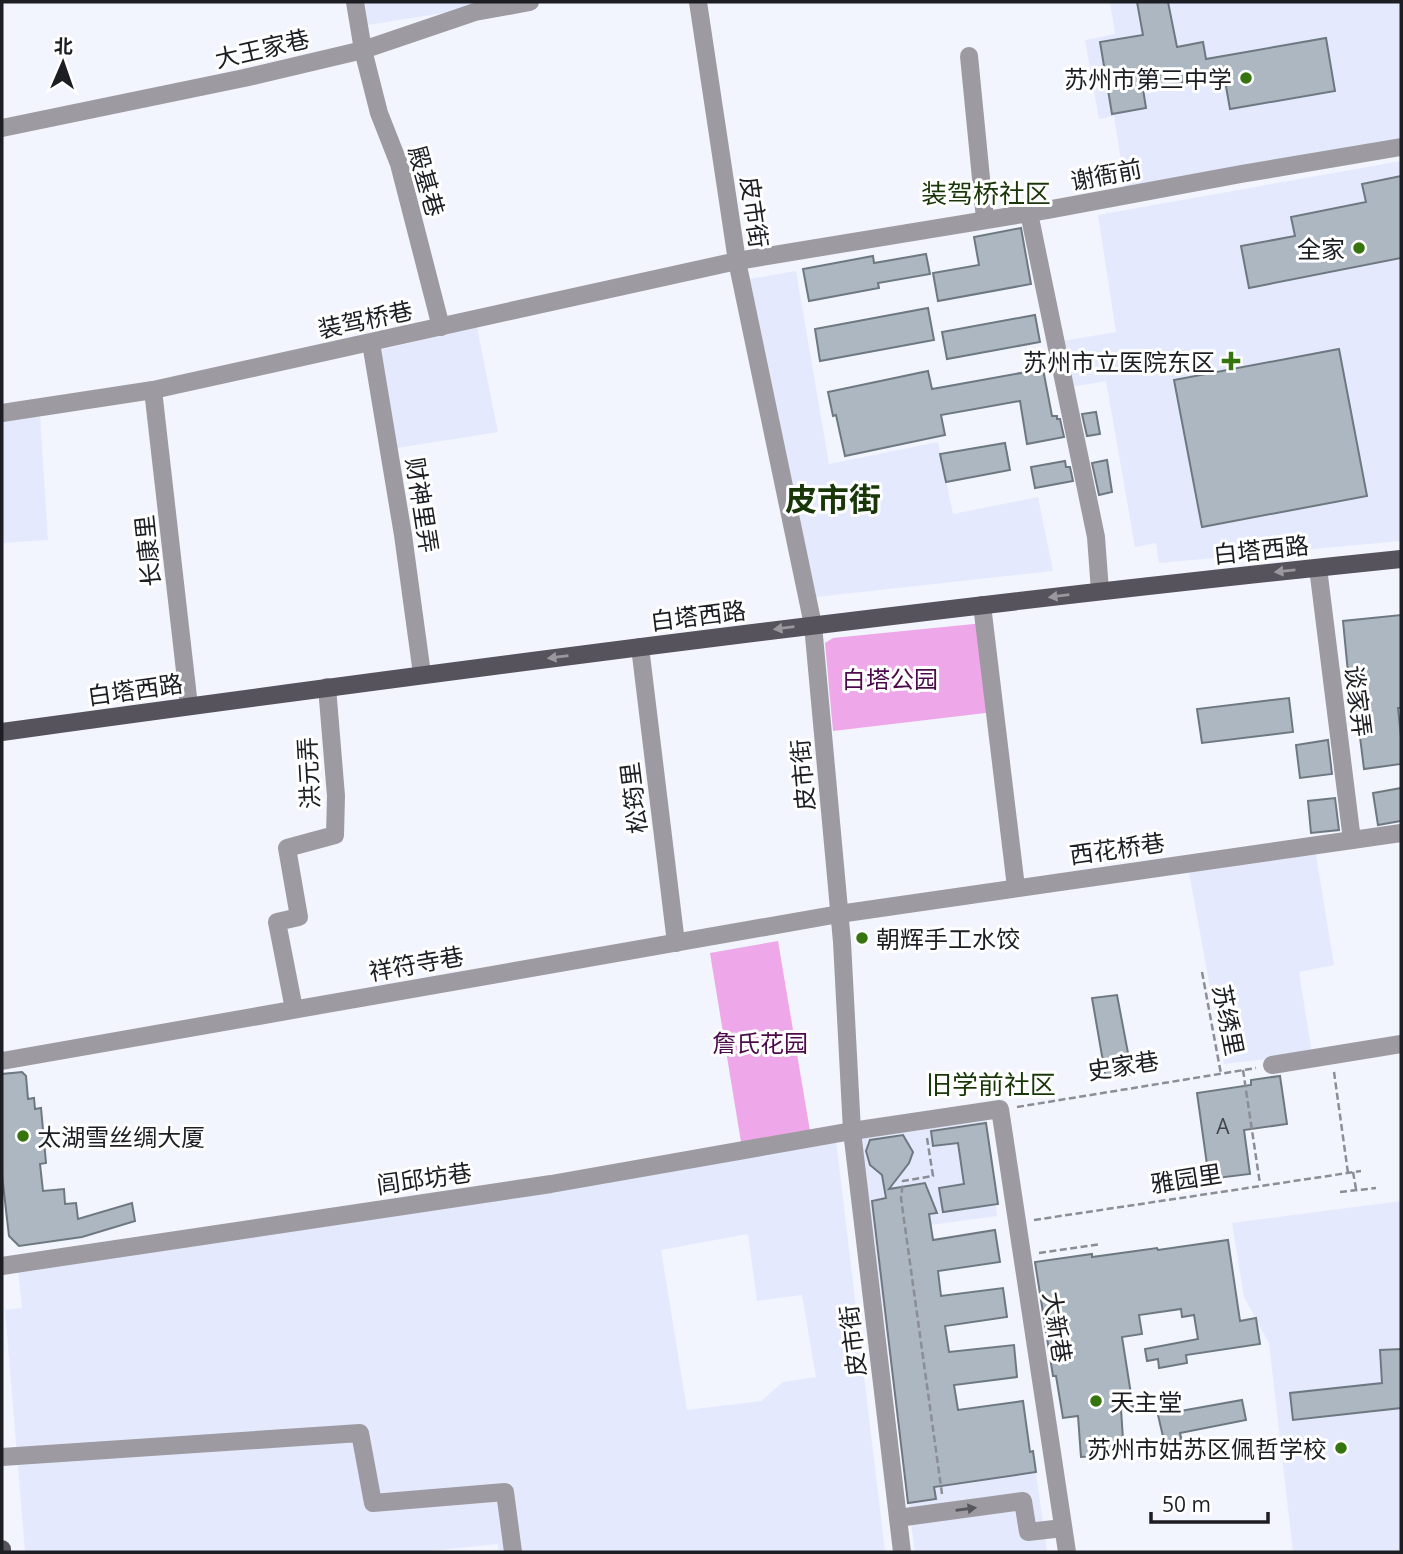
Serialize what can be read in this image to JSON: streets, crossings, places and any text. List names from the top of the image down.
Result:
{
  "streets": {
    "main road": ["白塔西路"],
    "street": [
      "大王家巷",
      "谢衙前",
      "殿基巷",
      "皮市街",
      "装驾桥巷",
      "财神里弄",
      "长康里",
      "谈家弄",
      "洪元弄",
      "松筠里",
      "西花桥巷",
      "祥符寺巷",
      "闾邱坊巷",
      "大新巷"
    ],
    "path": ["苏绣里", "史家巷", "雅园里"]
  },
  "crossings": [
    ["大王家巷", "殿基巷"],
    ["谢衙前", "皮市街"],
    ["谢衙前", "装驾桥巷"],
    ["殿基巷", "装驾桥巷"],
    ["皮市街", "装驾桥巷"],
    ["皮市街", "白塔西路"],
    ["皮市街", "西花桥巷"],
    ["皮市街", "祥符寺巷"],
    ["皮市街", "闾邱坊巷"],
    ["装驾桥巷", "财神里弄"],
    ["装驾桥巷", "长康里"],
    ["财神里弄", "白塔西路"],
    ["白塔西路", "长康里"],
    ["白塔西路", "谈家弄"],
    ["白塔西路", "洪元弄"],
    ["白塔西路", "松筠里"],
    ["谈家弄", "西花桥巷"],
    ["洪元弄", "祥符寺巷"],
    ["松筠里", "祥符寺巷"],
    ["西花桥巷", "祥符寺巷"],
    ["苏绣里", "史家巷"],
    ["史家巷", "大新巷"],
    ["雅园里", "大新巷"]
  ],
  "one_way": ["白塔西路"],
  "districts": ["装驾桥社区", "皮市街", "旧学前社区"],
  "parks": ["白塔公园", "詹氏花园"],
  "places": {
    "other": [
      "苏州市第三中学",
      "全家",
      "朝辉手工水饺",
      "太湖雪丝绸大厦",
      "天主堂",
      "苏州市姑苏区佩哲学校"
    ],
    "health": ["苏州市立医院东区"]
  },
  "house_numbers": ["A"],
  "scale_bar": "50 m",
  "north": "top"
}
